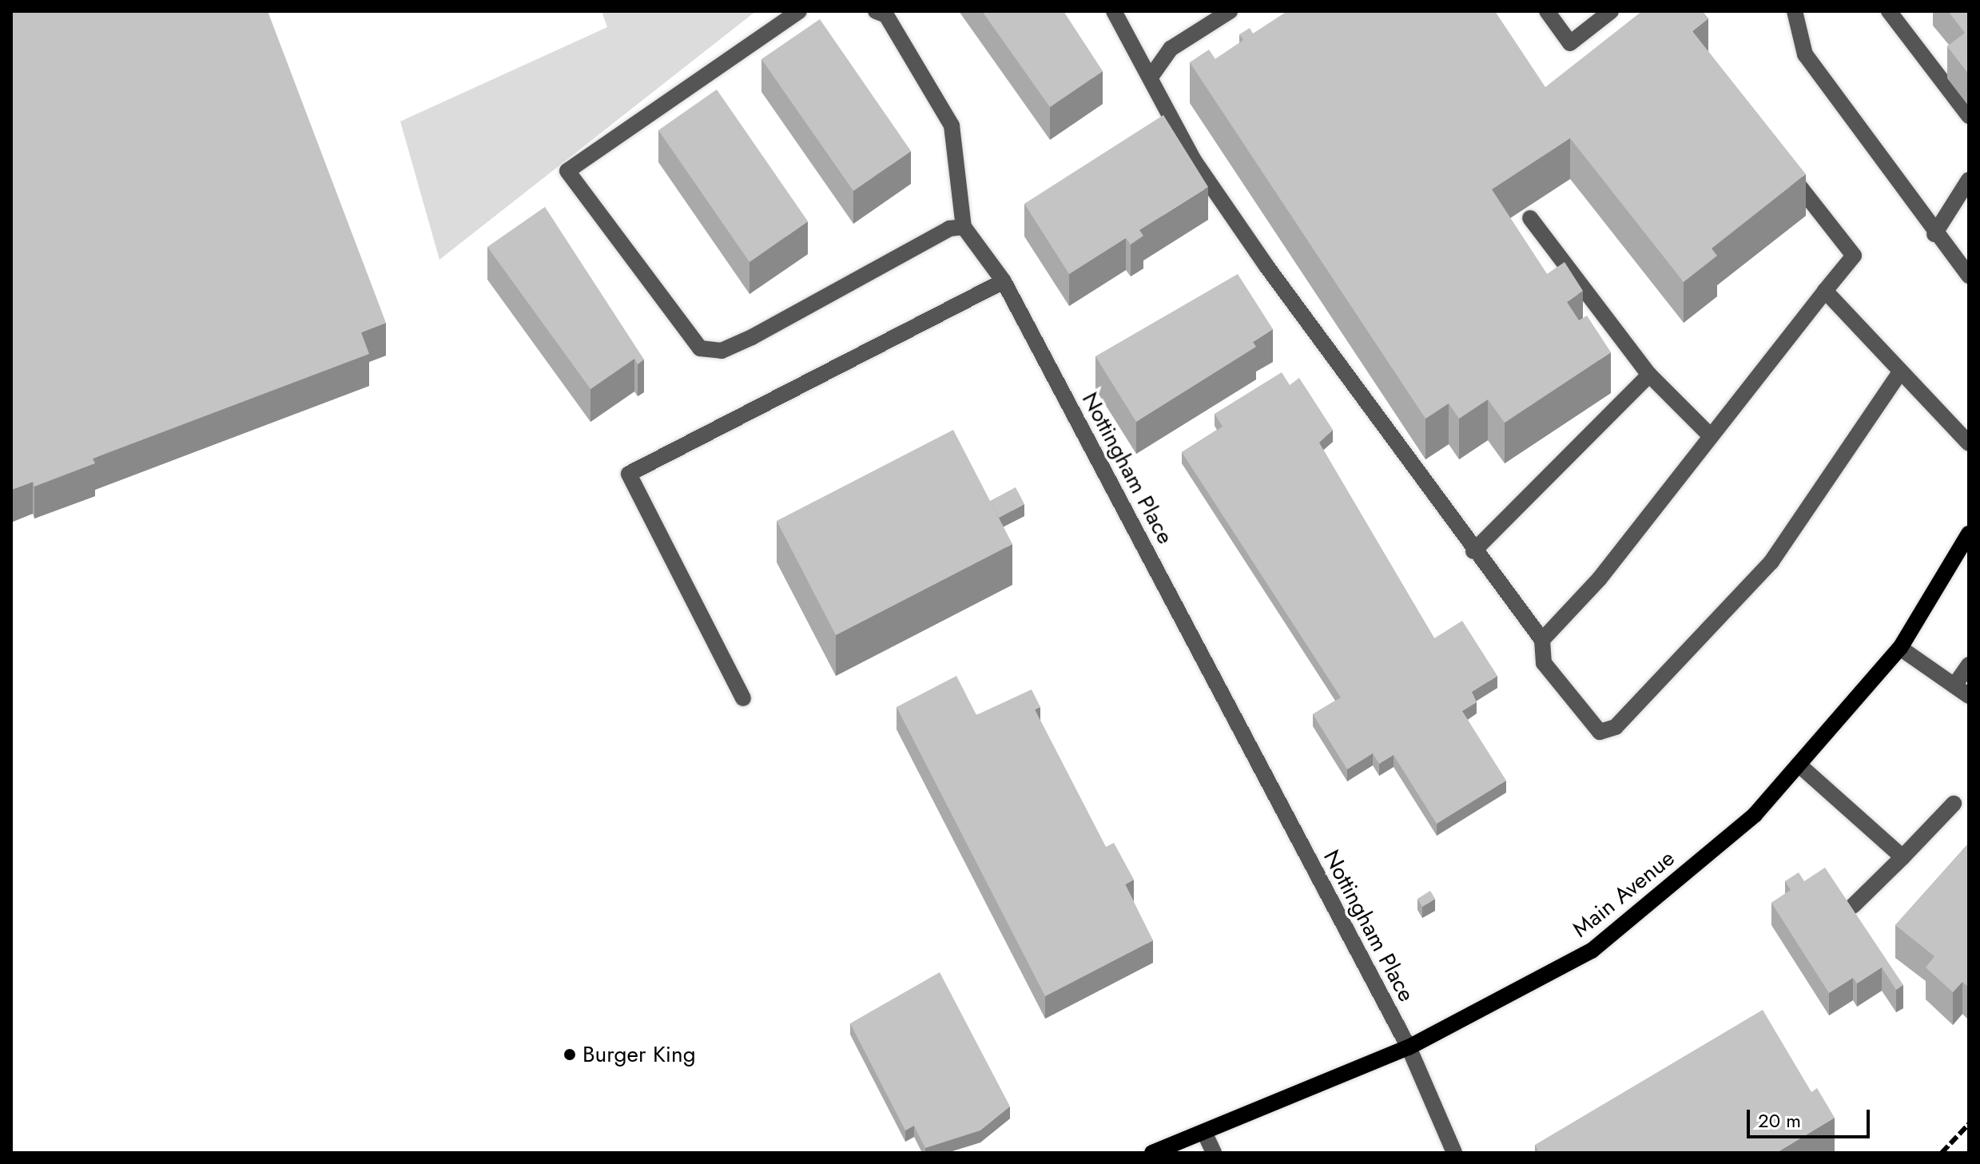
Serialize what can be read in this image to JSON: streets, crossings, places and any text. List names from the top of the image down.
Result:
{
  "streets": {
    "main road": ["Main Avenue"],
    "street": ["Nottingham Place"]
  },
  "crossings": [
    ["Nottingham Place", "Main Avenue"]
  ],
  "places": ["Burger King"],
  "scale_bar": "20 m"
}
